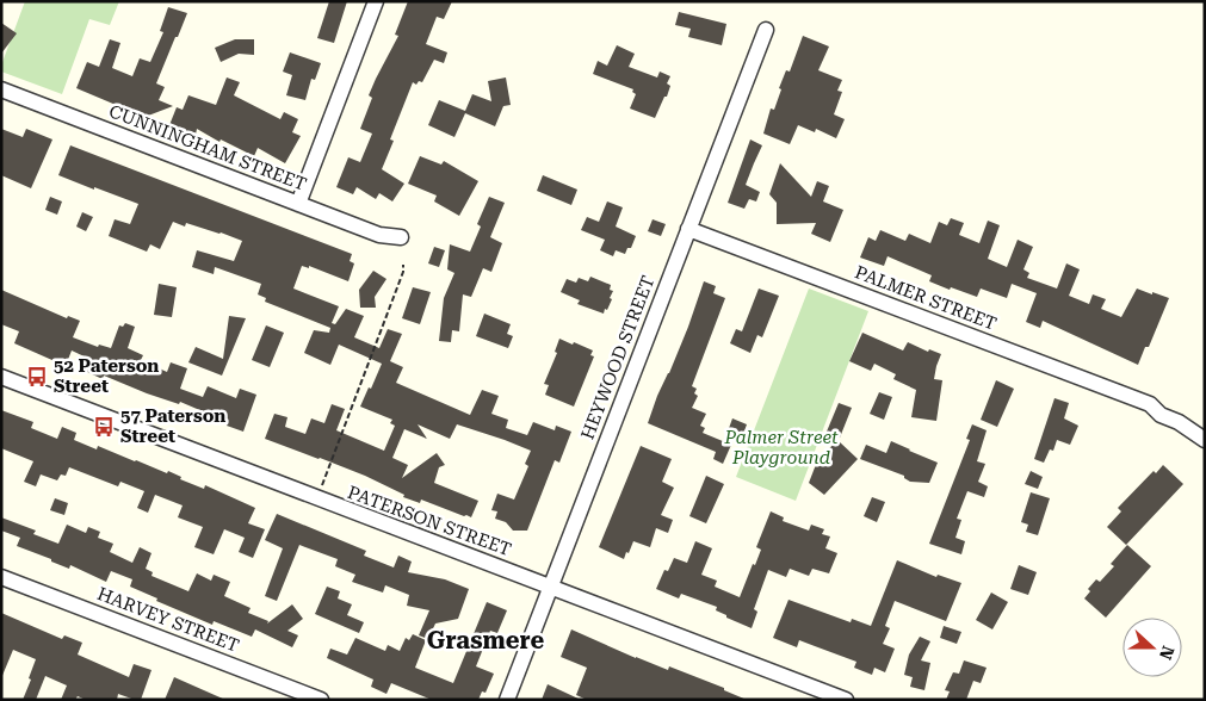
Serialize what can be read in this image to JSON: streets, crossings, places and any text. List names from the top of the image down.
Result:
{
  "streets": {
    "street": [
      "CUNNINGHAM STREET",
      "PALMER STREET",
      "HEYWOOD STREET",
      "PATERSON STREET",
      "HARVEY STREET"
    ]
  },
  "crossings": [
    ["PALMER STREET", "HEYWOOD STREET"],
    ["HEYWOOD STREET", "PATERSON STREET"]
  ],
  "districts": ["Grasmere"],
  "parks": ["Palmer Street Playground"],
  "places": {
    "bus stop": ["52 Paterson Street", "57 Paterson Street"]
  },
  "north": "right"
}
